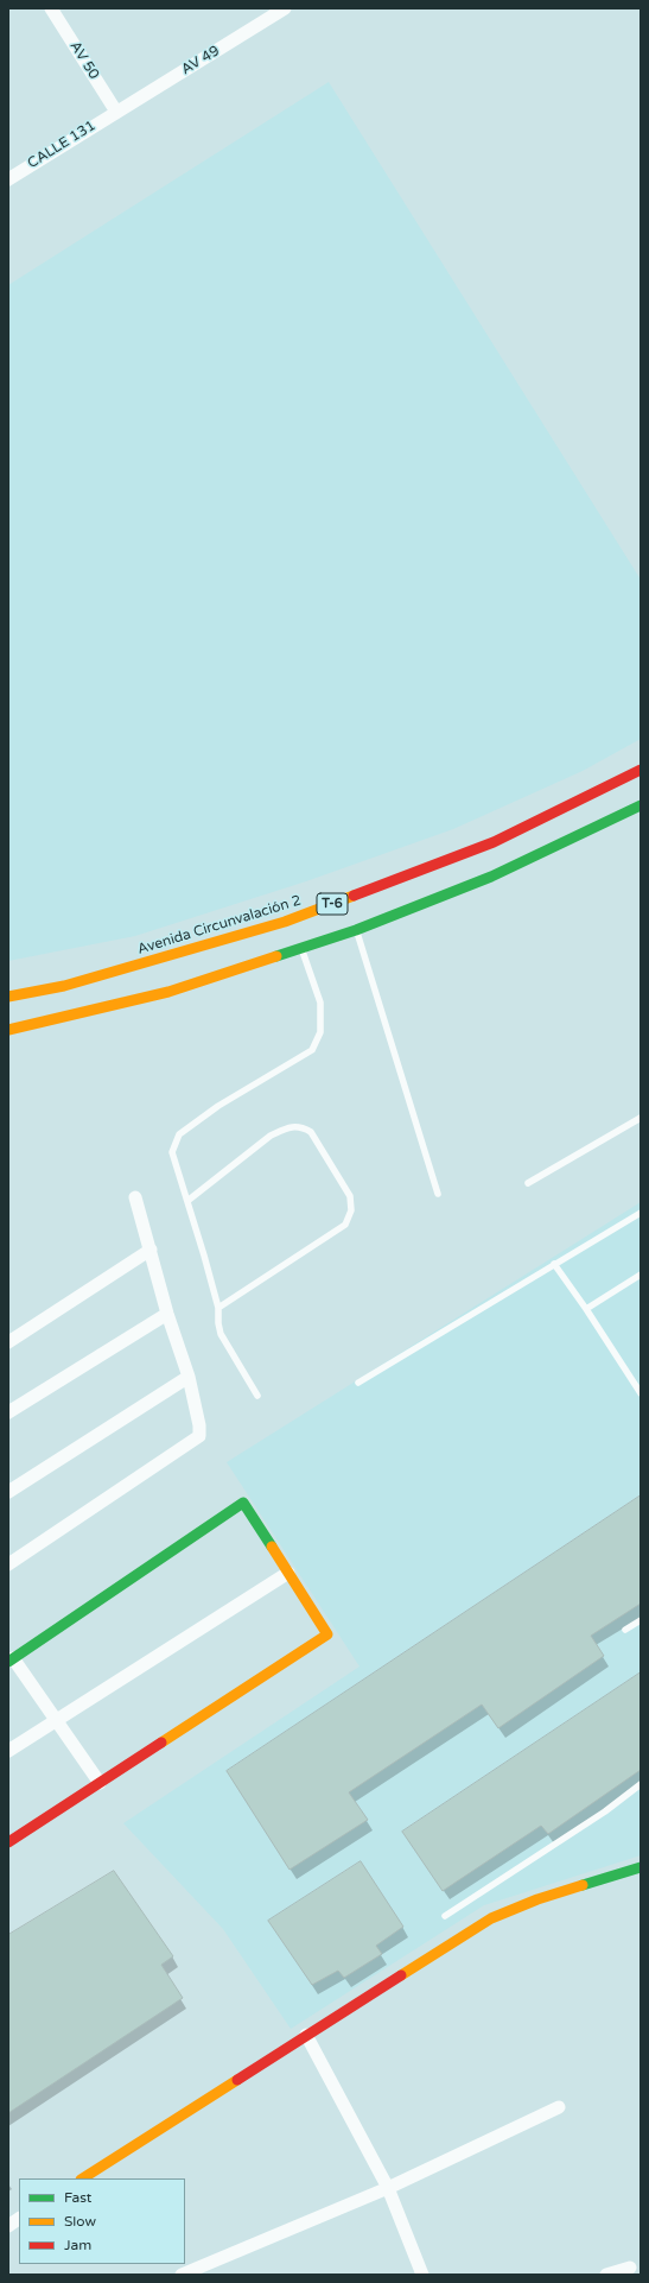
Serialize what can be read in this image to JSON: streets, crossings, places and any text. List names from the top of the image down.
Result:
{
  "streets": {
    "main road": ["T-6", "Avenida Circunvalación 2"],
    "street": ["AV 50", "AV 49", "CALLE 131"]
  },
  "crossings": [
    ["AV 50", "AV 49"],
    ["AV 50", "CALLE 131"],
    ["AV 49", "CALLE 131"]
  ],
  "legend": ["Fast", "Slow", "Jam"]
}
